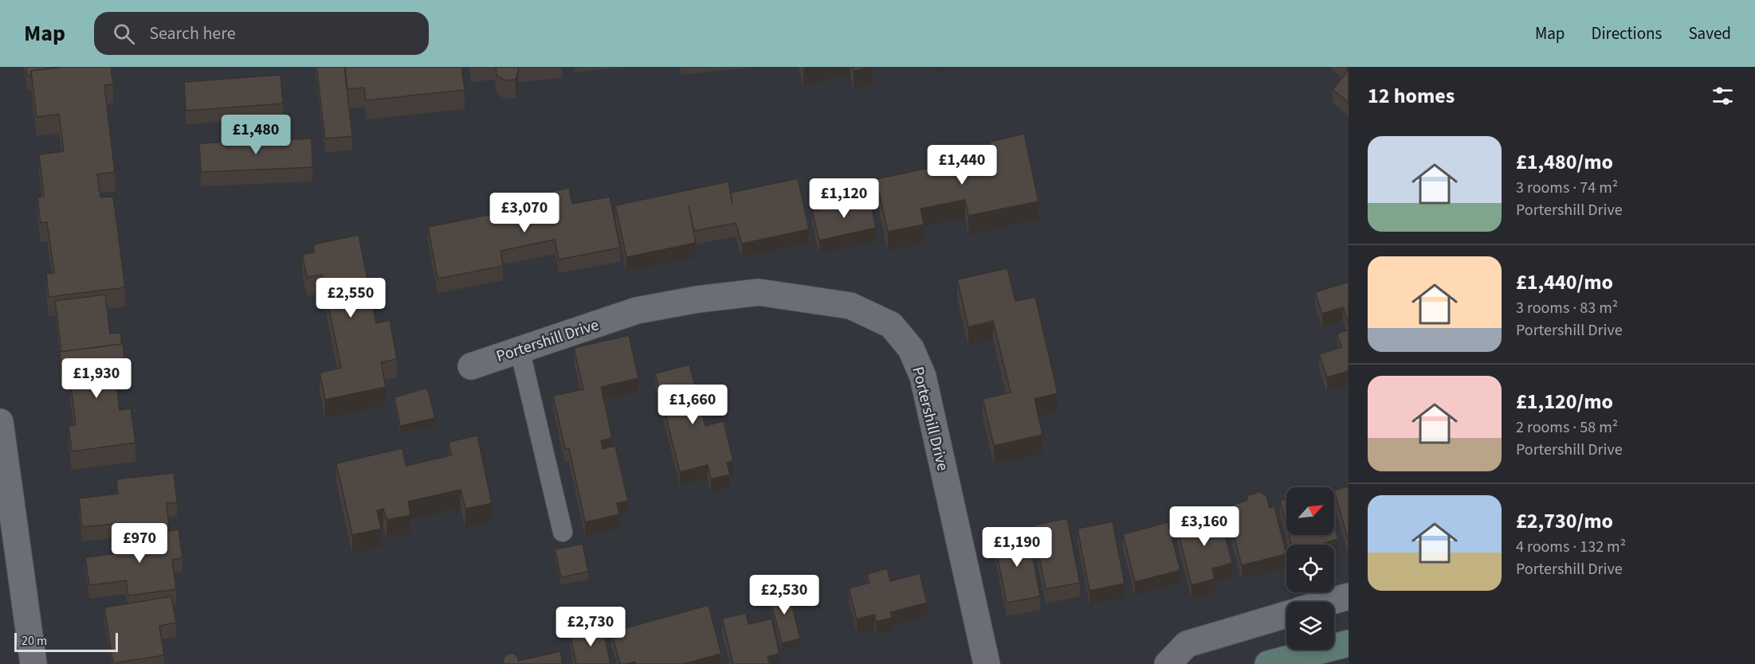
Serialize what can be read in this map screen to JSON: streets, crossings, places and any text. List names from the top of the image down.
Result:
{
  "streets": {
    "street": ["Portershill Drive"]
  },
  "scale_bar": "20 m",
  "north": "top right",
  "page": {
    "header": "Map",
    "search": "Search here",
    "nav": ["Map", "Directions", "Saved"],
    "heading": "12 homes",
    "price": [
      "£1,480",
      "£1,440",
      "£1,120",
      "£3,070",
      "£2,550",
      "£1,930",
      "£1,660",
      "£3,160",
      "£970",
      "£1,190",
      "£2,530",
      "£2,730"
    ],
    "list": [
      {
        "name": "£1,480/mo",
        "note": "3 rooms · 74 m² · Portershill Drive"
      },
      {
        "name": "£1,440/mo",
        "note": "3 rooms · 83 m² · Portershill Drive"
      },
      {
        "name": "£1,120/mo",
        "note": "2 rooms · 58 m² · Portershill Drive"
      },
      {
        "name": "£2,730/mo",
        "note": "4 rooms · 132 m² · Portershill Drive"
      }
    ],
    "scale": "20 m"
  }
}
